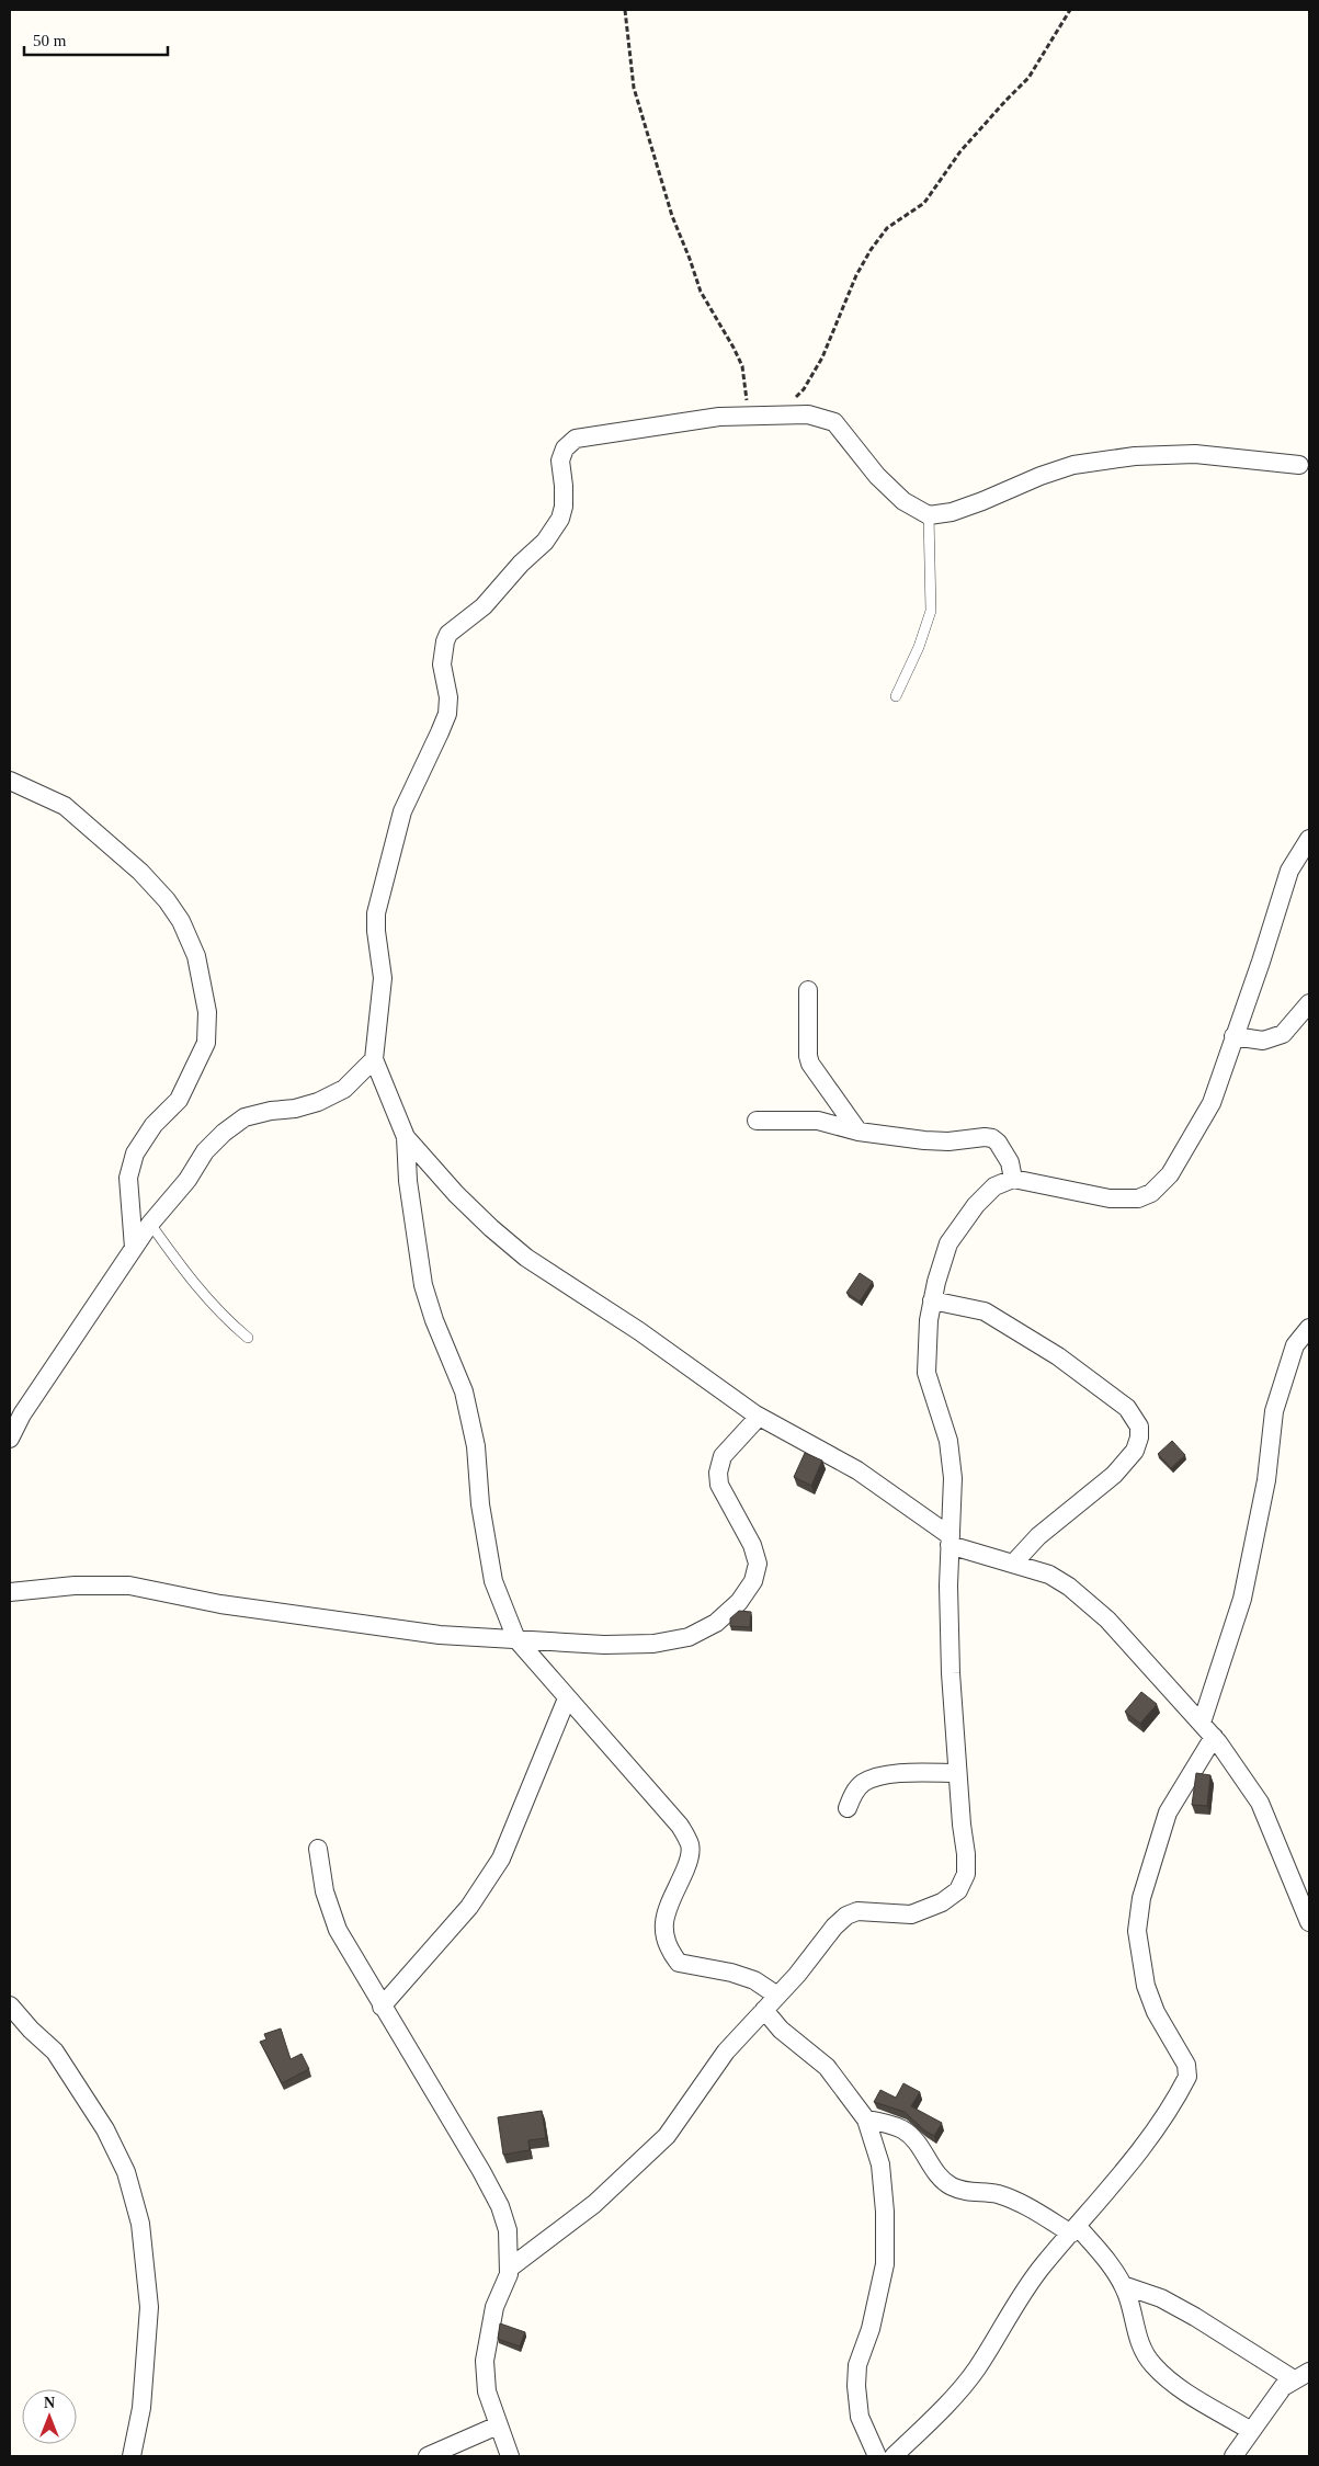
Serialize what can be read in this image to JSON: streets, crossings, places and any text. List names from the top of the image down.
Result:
{
  "scale_bar": "50 m",
  "north": "top"
}
